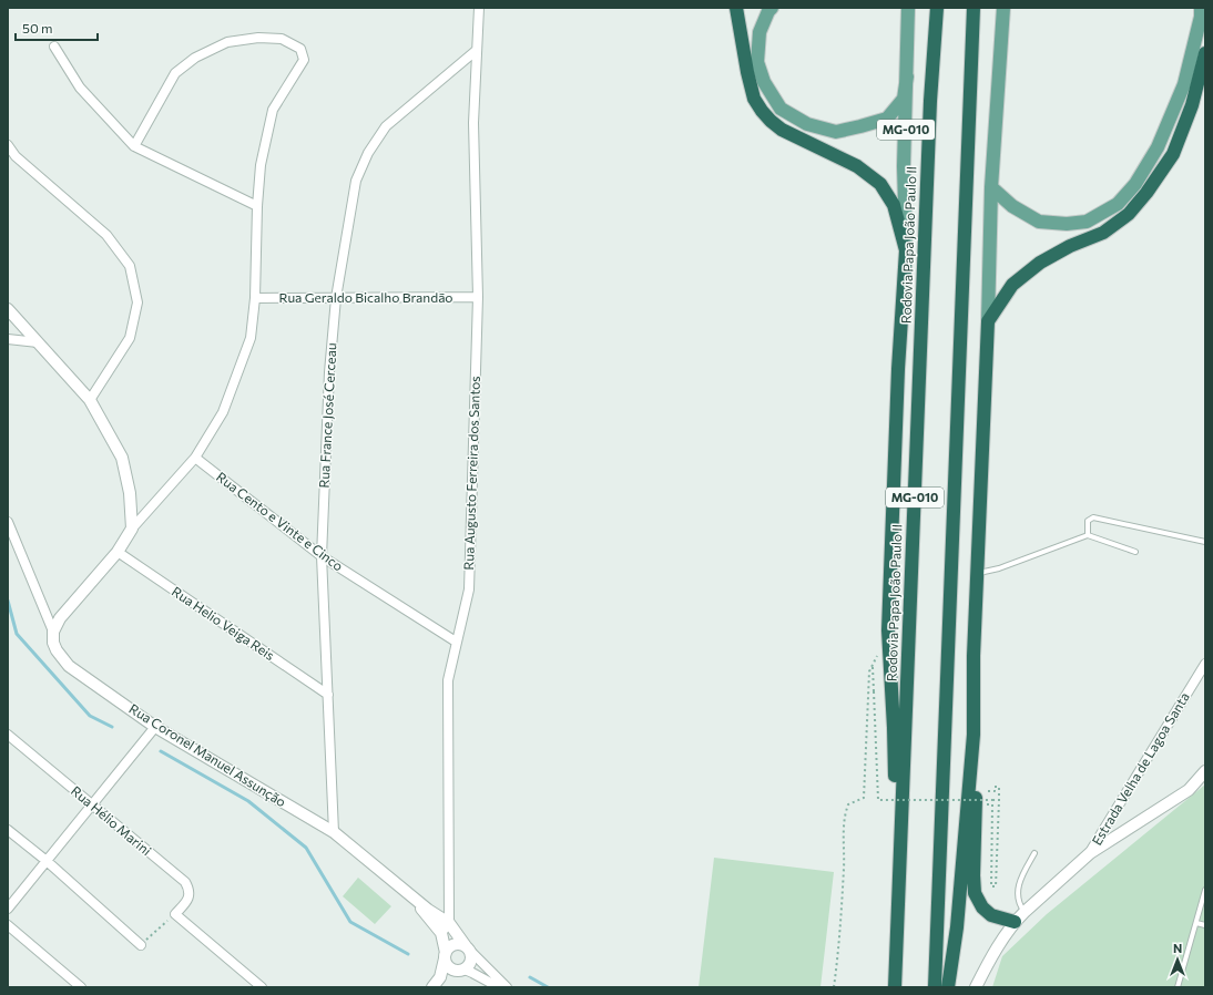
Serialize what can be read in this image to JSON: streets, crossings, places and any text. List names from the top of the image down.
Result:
{
  "streets": {
    "highway": ["MG-010", "Rodovia Papa João Paulo II"],
    "street": [
      "Rua Geraldo Bicalho Brandão",
      "Rua France José Cerceau",
      "Rua Augusto Ferreira dos Santos",
      "Rua Cento e Vinte e Cinco",
      "Rua Helio Veiga Reis",
      "Rua Coronel Manuel Assunção",
      "Estrada Velha de Lagoa Santa",
      "Rua Hélio Marini"
    ]
  },
  "crossings": [
    ["Rua Geraldo Bicalho Brandão", "Rua France José Cerceau"],
    ["Rua Geraldo Bicalho Brandão", "Rua Augusto Ferreira dos Santos"],
    ["Rua France José Cerceau", "Rua Augusto Ferreira dos Santos"],
    ["Rua France José Cerceau", "Rua Cento e Vinte e Cinco"],
    ["Rua France José Cerceau", "Rua Helio Veiga Reis"],
    ["Rua France José Cerceau", "Rua Coronel Manuel Assunção"],
    ["Rua Augusto Ferreira dos Santos", "Rua Cento e Vinte e Cinco"],
    ["Rua Augusto Ferreira dos Santos", "Rua Coronel Manuel Assunção"]
  ],
  "scale_bar": "50 m",
  "north": "top"
}
